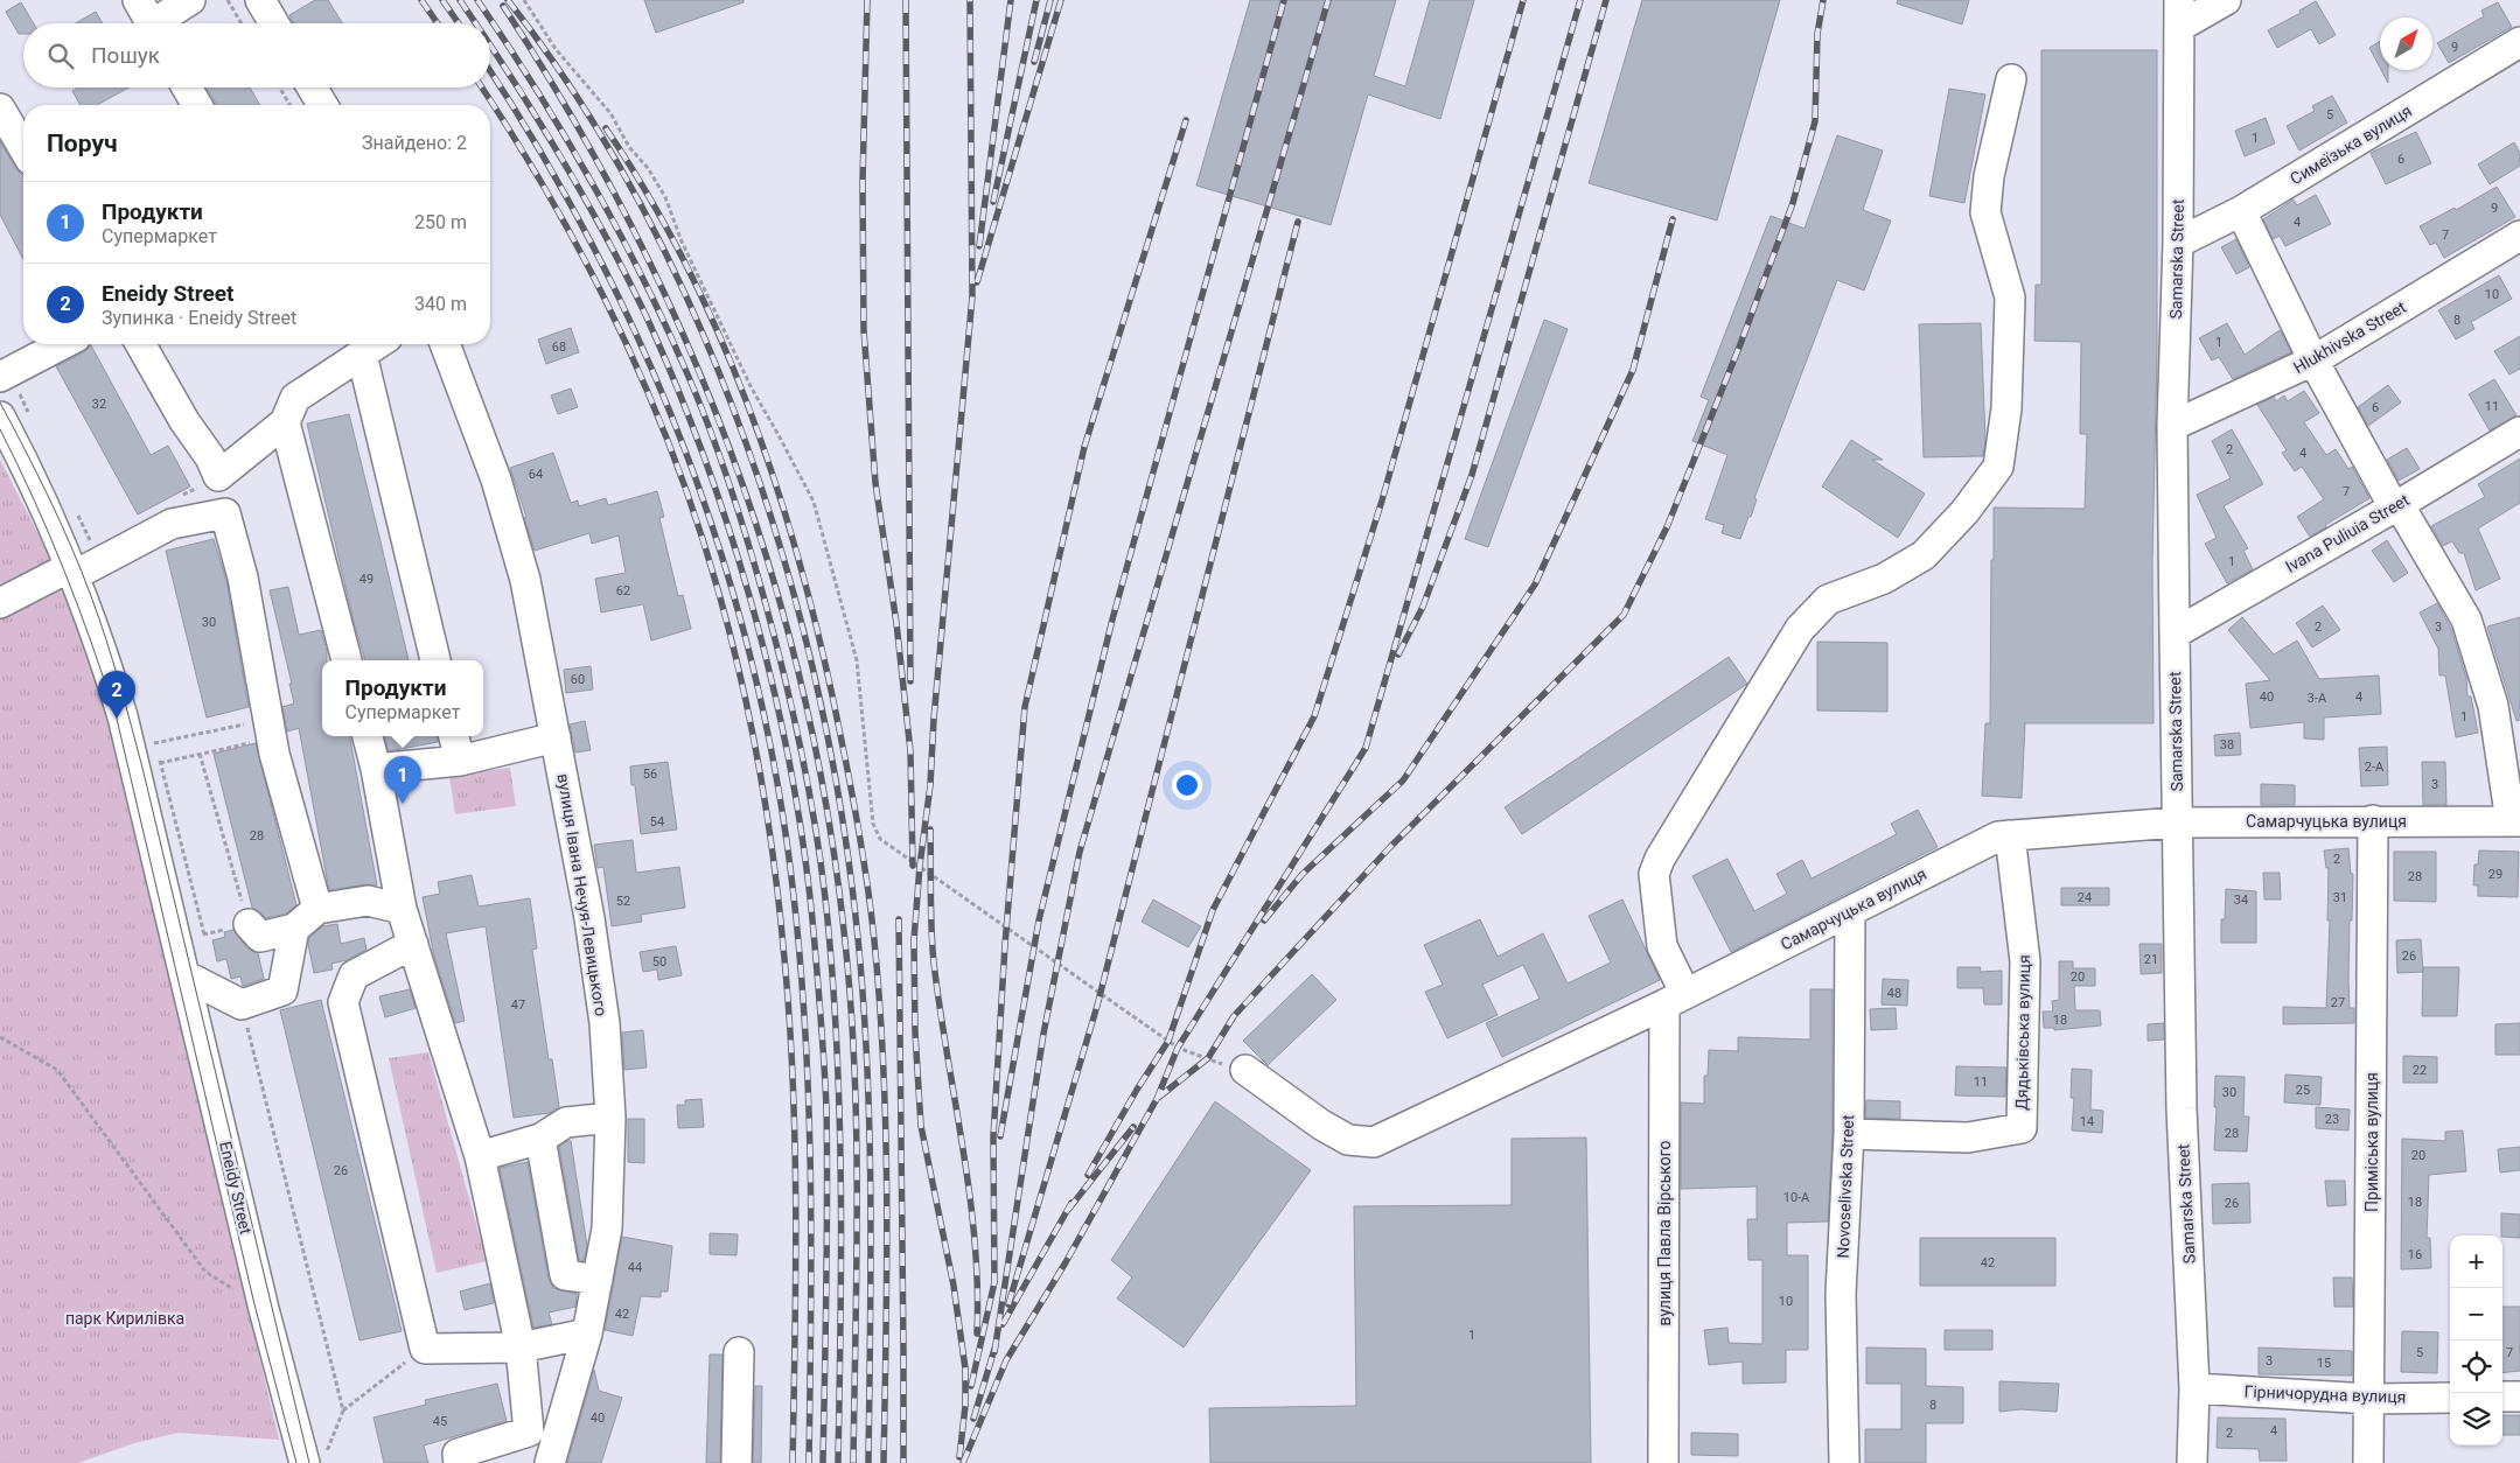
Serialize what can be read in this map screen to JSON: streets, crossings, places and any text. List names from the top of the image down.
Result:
{
  "streets": {
    "street": [
      "Симеїзька вулиця",
      "Samarska Street",
      "Hlukhivska Street",
      "Ivana Puliuia Street",
      "Самарчуцька вулиця",
      "вулиця Івана Нечуя-Левицького",
      "Дядьківська вулиця",
      "Приміська вулиця",
      "Novoselivska Street",
      "Eneidy Street",
      "вулиця Павла Вірського",
      "Гірничорудна вулиця"
    ]
  },
  "crossings": [
    ["Симеїзька вулиця", "Samarska Street"],
    ["Samarska Street", "Hlukhivska Street"],
    ["Samarska Street", "Ivana Puliuia Street"],
    ["Samarska Street", "Самарчуцька вулиця"],
    ["Samarska Street", "Гірничорудна вулиця"],
    ["Самарчуцька вулиця", "Дядьківська вулиця"],
    ["Самарчуцька вулиця", "Приміська вулиця"],
    ["Самарчуцька вулиця", "Novoselivska Street"],
    ["Самарчуцька вулиця", "вулиця Павла Вірського"],
    ["Дядьківська вулиця", "Novoselivska Street"],
    ["Приміська вулиця", "Гірничорудна вулиця"]
  ],
  "parks": ["парк Кирилівка"],
  "house_numbers": [
    "9",
    "5",
    "1",
    "6",
    "9",
    "4",
    "7",
    "10",
    "8",
    "1",
    "68",
    "32",
    "11",
    "6",
    "2",
    "4",
    "64",
    "7",
    "1",
    "49",
    "62",
    "30",
    "2",
    "3",
    "60",
    "40",
    "4",
    "3-А",
    "1",
    "38",
    "2-А",
    "56",
    "3",
    "54",
    "28",
    "2",
    "29",
    "28",
    "24",
    "31",
    "34",
    "52",
    "26",
    "21",
    "50",
    "20",
    "48",
    "27",
    "47",
    "18",
    "22",
    "11",
    "25",
    "30",
    "23",
    "14",
    "28",
    "20",
    "26",
    "10-А",
    "18",
    "26",
    "16",
    "42",
    "44",
    "10",
    "42",
    "1",
    "5",
    "7",
    "3",
    "15",
    "8",
    "40",
    "45",
    "4",
    "2"
  ],
  "north": "top right",
  "page": {
    "search": "Пошук",
    "heading": ["Поруч", "Знайдено: 2"],
    "list": [
      {
        "mark": "1",
        "name": "Продукти",
        "note": "Супермаркет",
        "value": "250 m"
      },
      {
        "mark": "2",
        "name": "Eneidy Street",
        "note": "Зупинка · Eneidy Street",
        "value": "340 m"
      }
    ],
    "popup": ["Продукти", "Супермаркет"],
    "pins": ["2", "1"],
    "map_buttons": ["+", "−"]
  }
}
